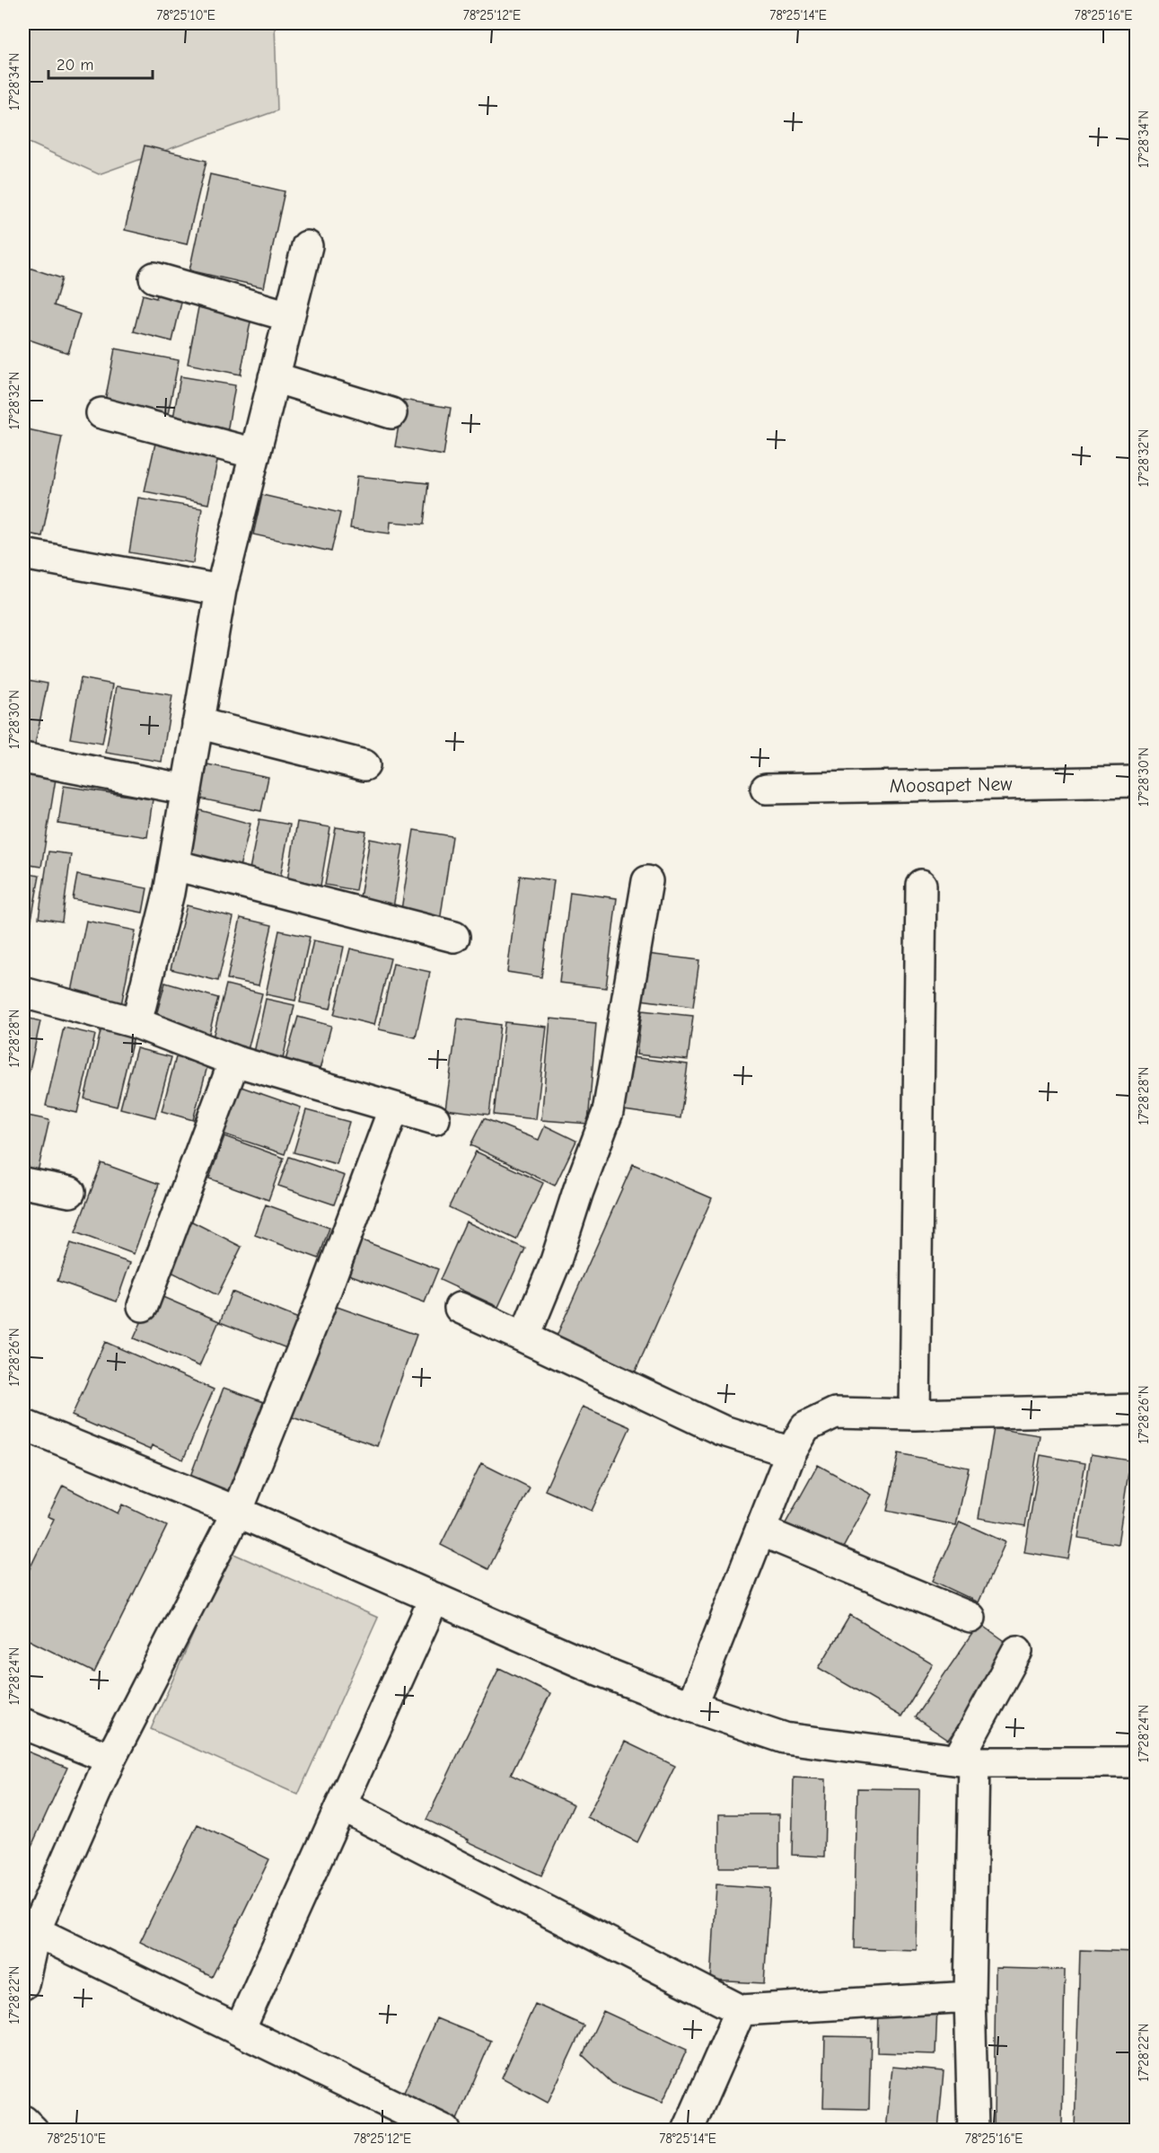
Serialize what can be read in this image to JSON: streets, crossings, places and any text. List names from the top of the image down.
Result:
{
  "streets": {
    "street": ["Moosapet New"]
  },
  "scale_bar": "20 m",
  "coordinates": [
    "78°25'10\"E",
    "78°25'12\"E",
    "78°25'14\"E",
    "78°25'16\"E",
    "17°28'34\"N",
    "17°28'32\"N",
    "17°28'30\"N",
    "17°28'28\"N",
    "17°28'26\"N",
    "17°28'24\"N",
    "17°28'22\"N"
  ]
}
